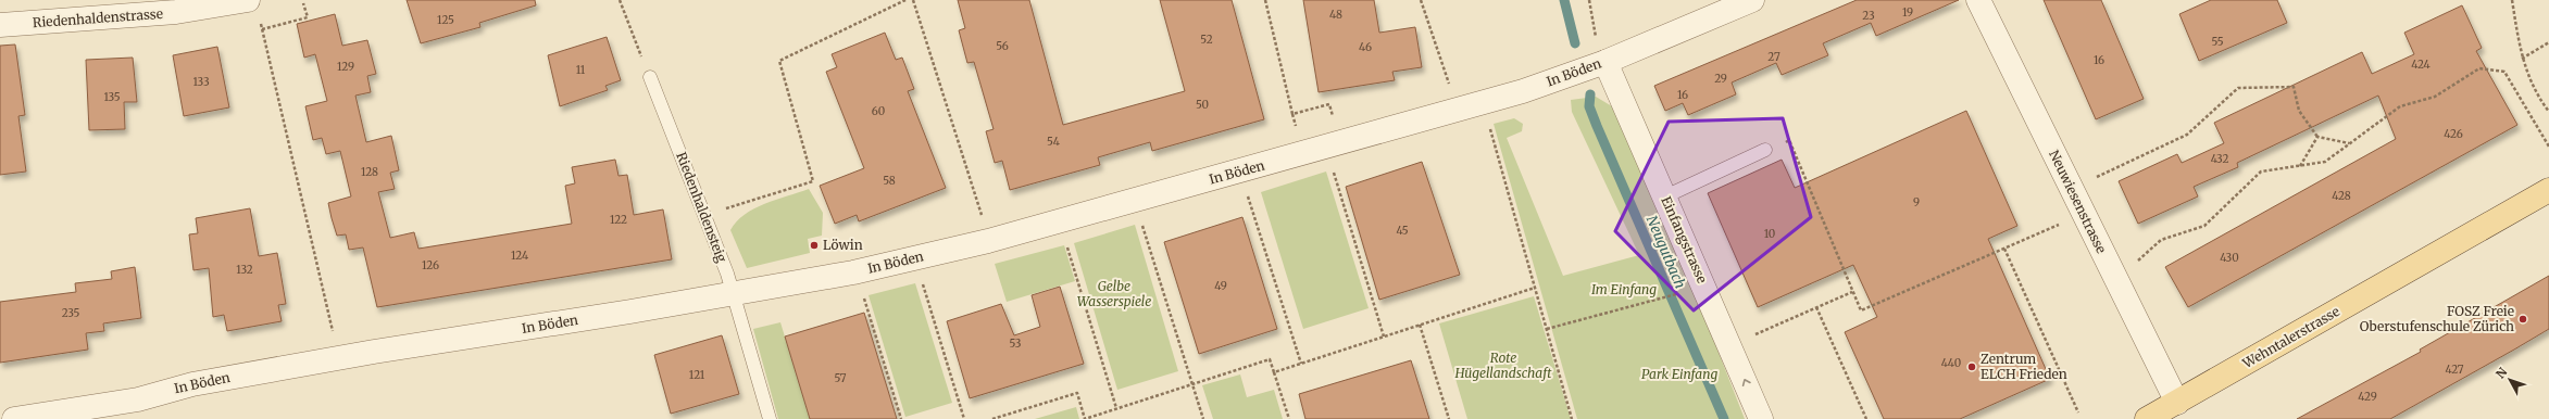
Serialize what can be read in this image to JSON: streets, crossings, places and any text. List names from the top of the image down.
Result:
{
  "streets": {
    "main road": ["Wehntalerstrasse"],
    "street": [
      "Riedenhaldenstrasse",
      "In Böden",
      "Neuwiesenstrasse",
      "Einfangstrasse"
    ],
    "lane": ["Riedenhaldensteig"]
  },
  "crossings": [
    ["In Böden", "Riedenhaldensteig"],
    ["In Böden", "Einfangstrasse"],
    ["Neuwiesenstrasse", "Wehntalerstrasse"]
  ],
  "water": ["Neugutbach"],
  "parks": [
    "Gelbe Wasserspiele",
    "Im Einfang",
    "Rote Hügellandschaft",
    "Park Einfang"
  ],
  "places": ["Löwin", "FOSZ Freie Oberstufenschule Zürich", "Zentrum ELCH Frieden"],
  "house_numbers": [
    "19",
    "48",
    "23",
    "125",
    "52",
    "55",
    "56",
    "46",
    "27",
    "16",
    "424",
    "129",
    "11",
    "29",
    "133",
    "16",
    "135",
    "50",
    "60",
    "426",
    "54",
    "432",
    "128",
    "58",
    "428",
    "9",
    "122",
    "45",
    "10",
    "124",
    "430",
    "126",
    "132",
    "49",
    "235",
    "53",
    "440",
    "427",
    "121",
    "57",
    "429"
  ],
  "north": "top left"
}
